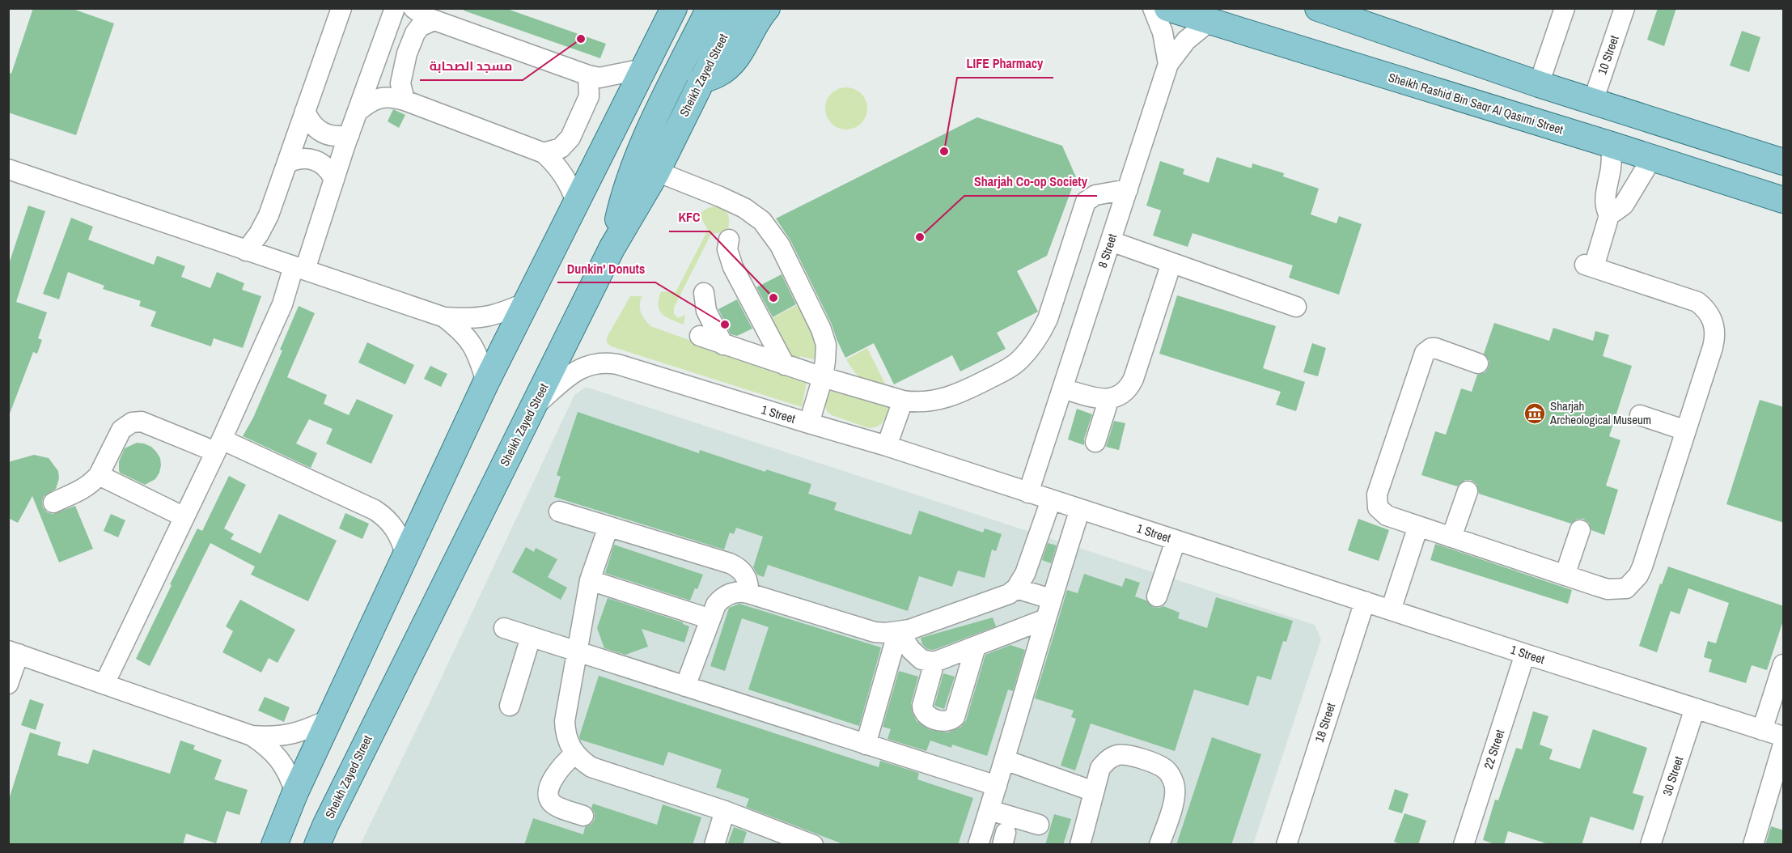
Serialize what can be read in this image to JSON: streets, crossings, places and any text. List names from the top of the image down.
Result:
{
  "streets": {
    "main road": ["Sheikh Zayed Street", "Sheikh Rashid Bin Saqr Al Qasimi Street"],
    "street": [
      "10 Street",
      "8 Street",
      "1 Street",
      "18 Street",
      "22 Street",
      "30 Street"
    ]
  },
  "crossings": [
    ["Sheikh Zayed Street", "1 Street"],
    ["8 Street", "1 Street"],
    ["1 Street", "18 Street"],
    ["1 Street", "22 Street"],
    ["1 Street", "30 Street"]
  ],
  "places": {
    "other": [
      "مسجد الصحابة",
      "LIFE Pharmacy",
      "Sharjah Co-op Society",
      "KFC",
      "Dunkin' Donuts"
    ],
    "museum": ["Sharjah Archeological Museum"]
  }
}
